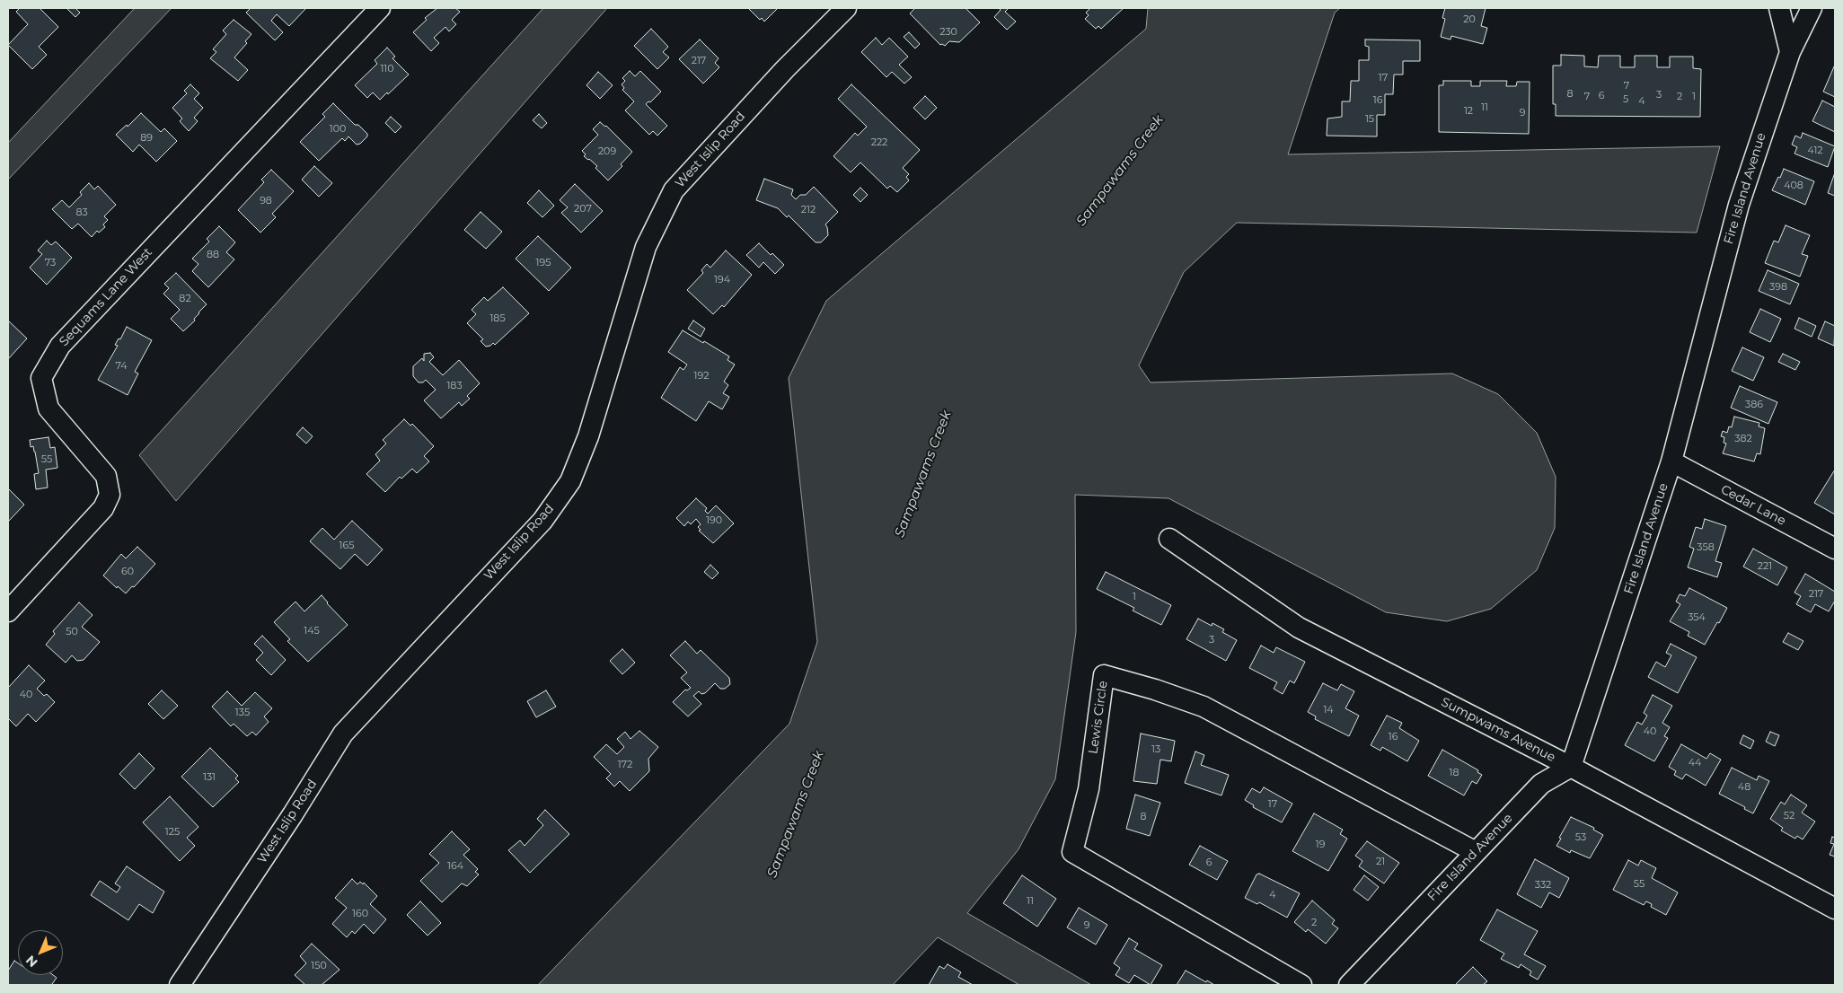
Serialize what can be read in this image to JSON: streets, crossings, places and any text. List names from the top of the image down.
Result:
{
  "streets": {
    "street": [
      "West Islip Road",
      "Fire Island Avenue",
      "Sequams Lane West",
      "Cedar Lane",
      "Lewis Circle",
      "Sumpwams Avenue"
    ]
  },
  "crossings": [
    ["Fire Island Avenue", "Cedar Lane"],
    ["Fire Island Avenue", "Lewis Circle"],
    ["Fire Island Avenue", "Sumpwams Avenue"]
  ],
  "water": ["Sampawams Creek"],
  "house_numbers": [
    "20",
    "230",
    "217",
    "110",
    "17",
    "7",
    "8",
    "3",
    "6",
    "7",
    "2",
    "1",
    "5",
    "16",
    "4",
    "11",
    "12",
    "9",
    "15",
    "100",
    "89",
    "222",
    "412",
    "209",
    "408",
    "98",
    "207",
    "212",
    "83",
    "88",
    "73",
    "195",
    "194",
    "398",
    "82",
    "185",
    "74",
    "192",
    "183",
    "386",
    "382",
    "55",
    "190",
    "165",
    "358",
    "221",
    "60",
    "217",
    "1",
    "354",
    "145",
    "50",
    "3",
    "40",
    "14",
    "135",
    "40",
    "16",
    "13",
    "44",
    "172",
    "18",
    "131",
    "48",
    "17",
    "52",
    "8",
    "125",
    "53",
    "19",
    "21",
    "6",
    "164",
    "55",
    "332",
    "4",
    "11",
    "160",
    "2",
    "9",
    "150"
  ],
  "north": "bottom left"
}
